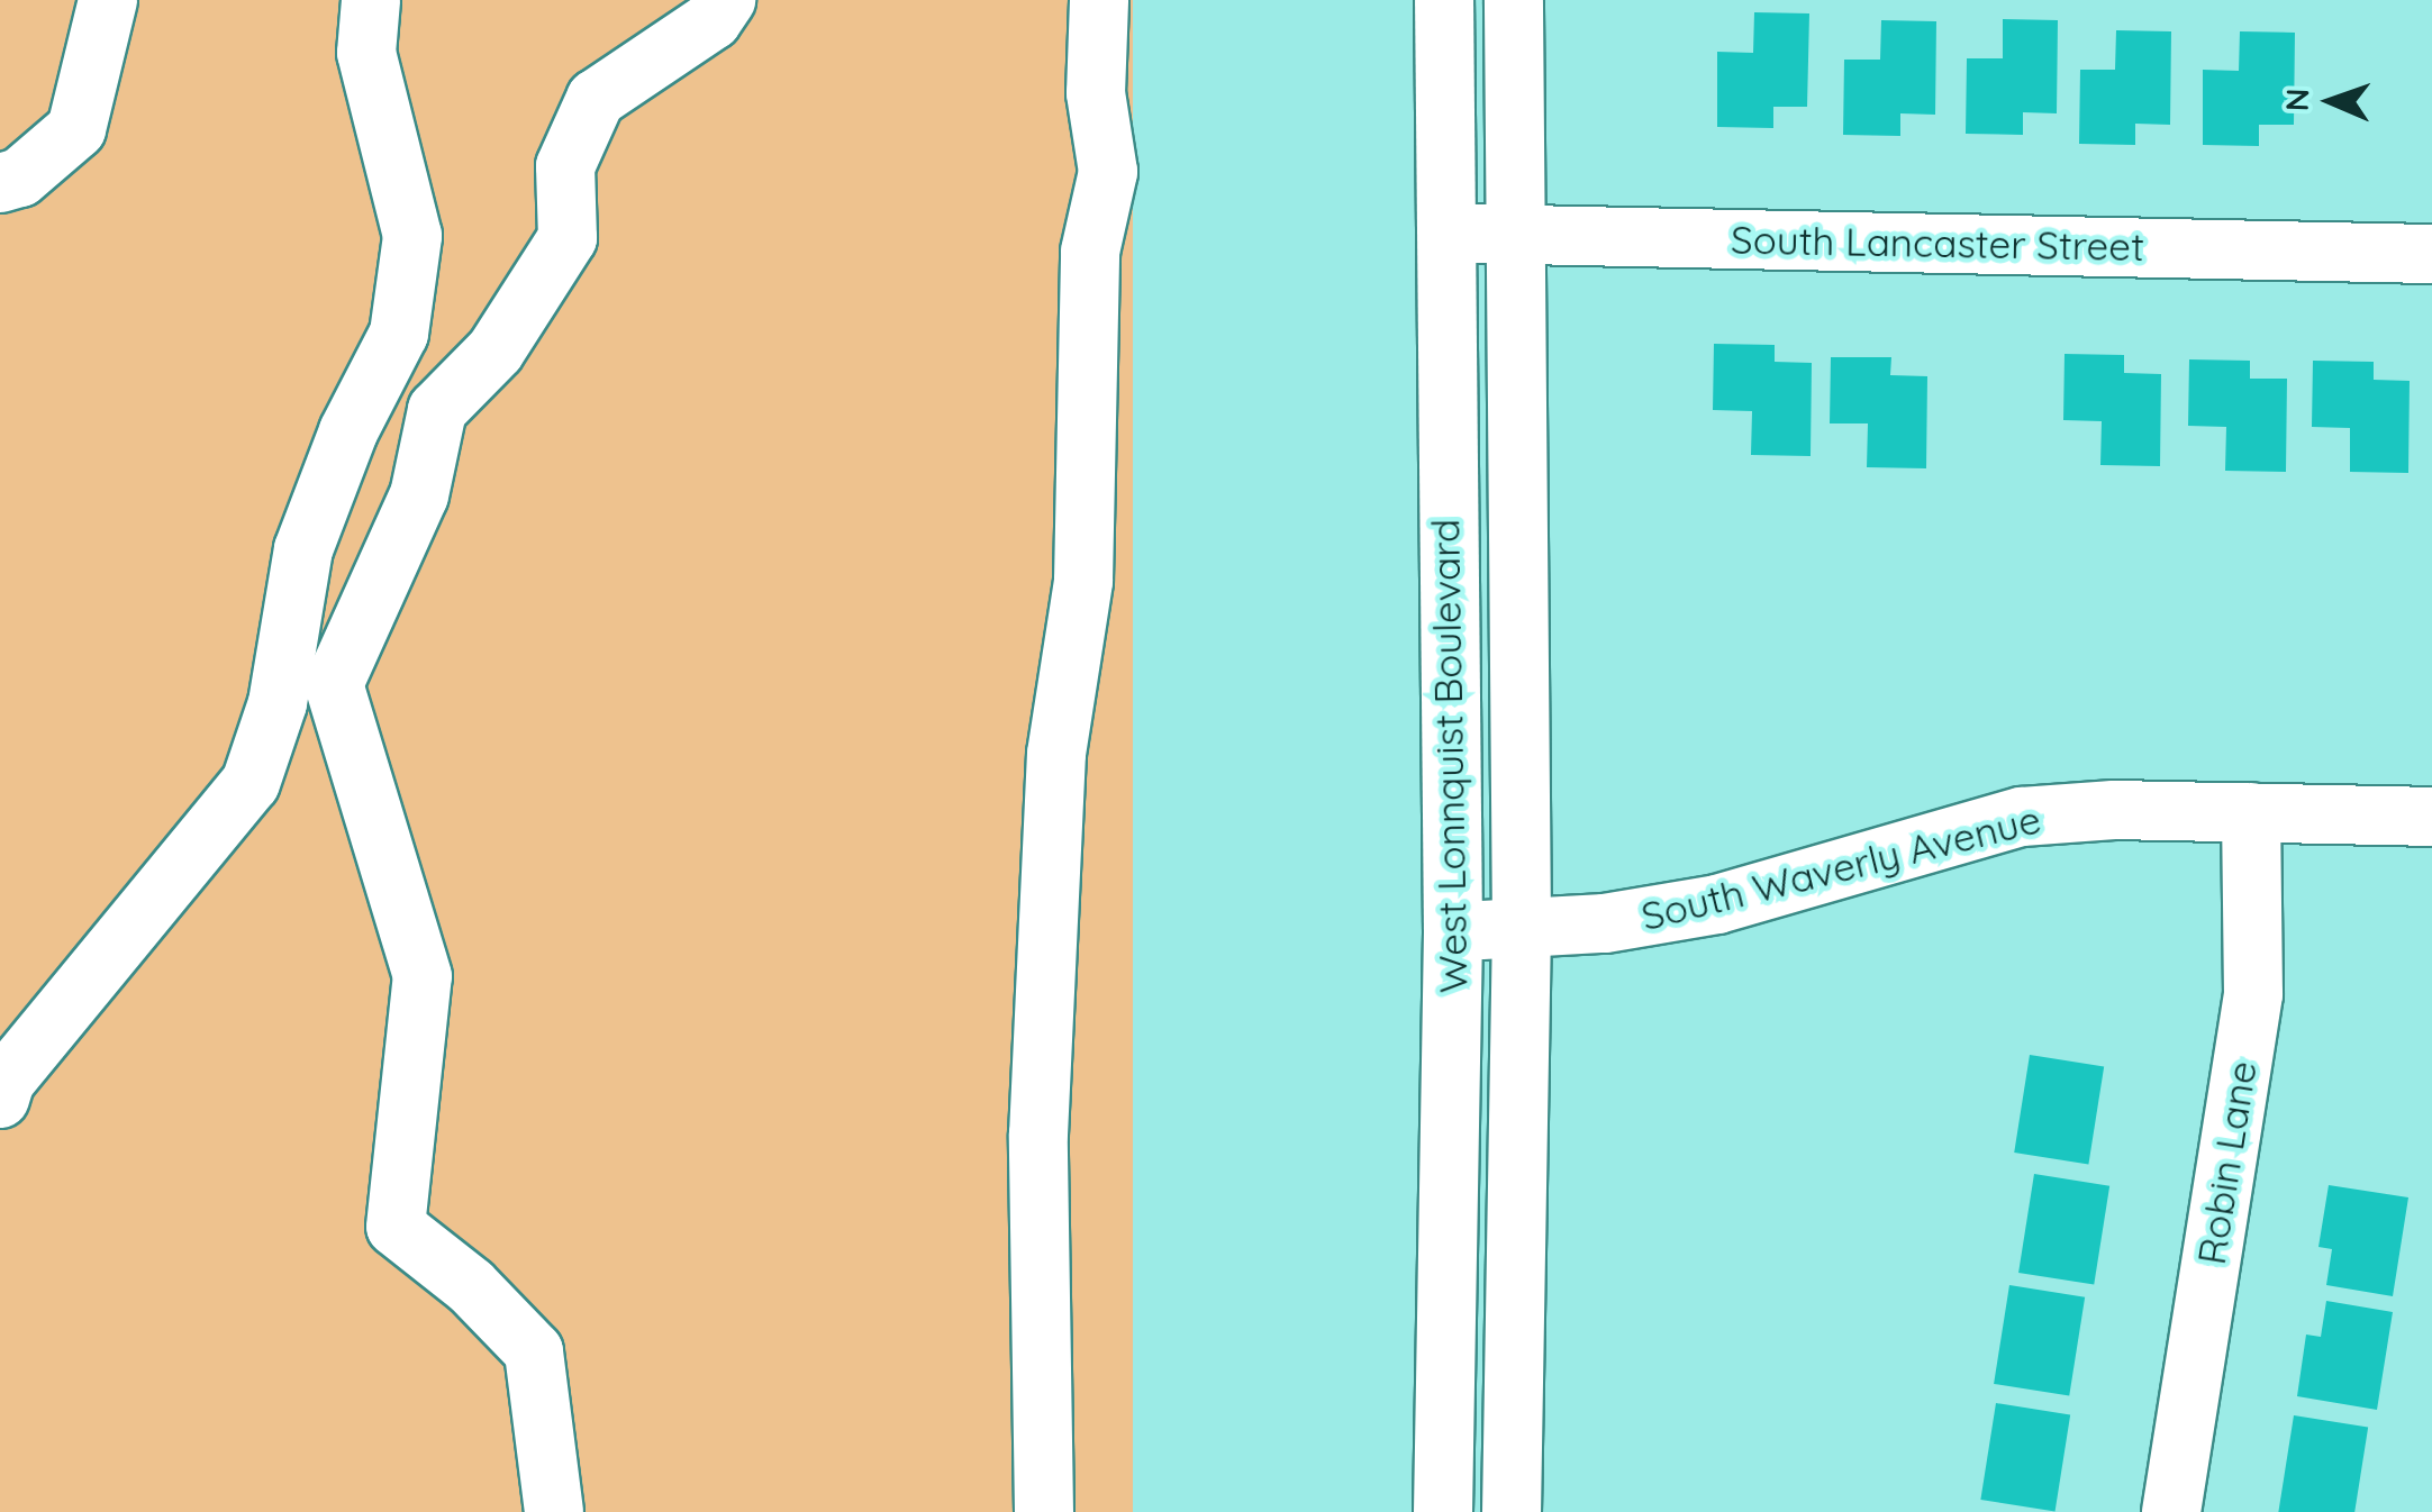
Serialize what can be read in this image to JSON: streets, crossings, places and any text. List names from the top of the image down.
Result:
{
  "streets": {
    "street": [
      "South Lancaster Street",
      "West Lonnquist Boulevard",
      "South Waverly Avenue",
      "Robin Lane"
    ]
  },
  "crossings": [
    ["South Lancaster Street", "West Lonnquist Boulevard"],
    ["West Lonnquist Boulevard", "South Waverly Avenue"],
    ["South Waverly Avenue", "Robin Lane"]
  ],
  "north": "left"
}
